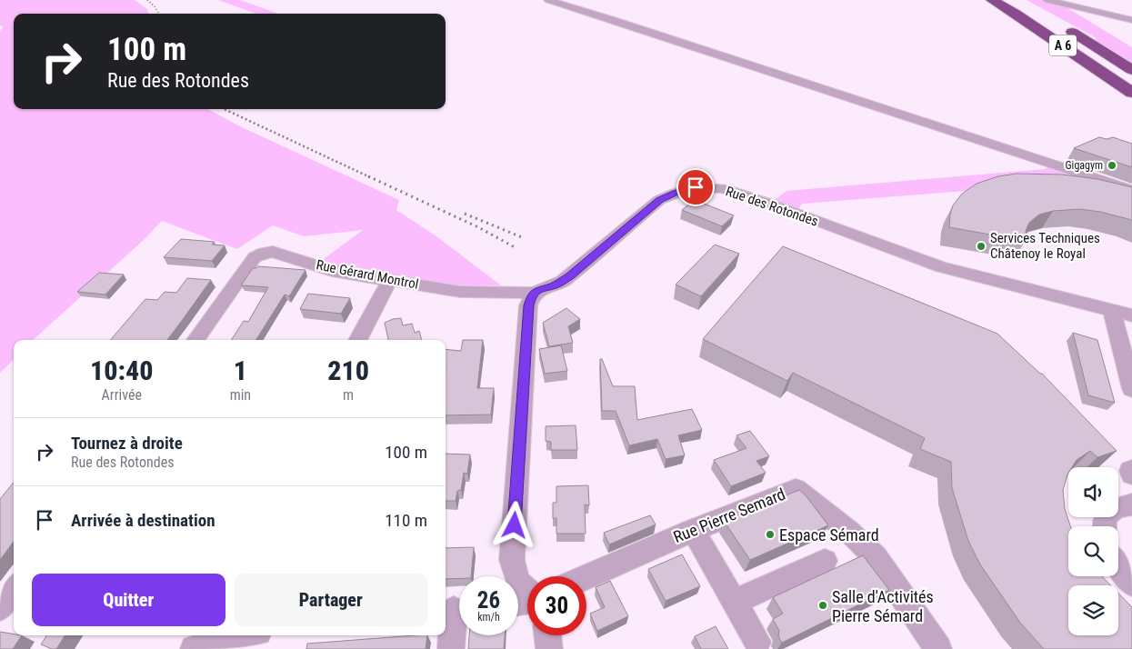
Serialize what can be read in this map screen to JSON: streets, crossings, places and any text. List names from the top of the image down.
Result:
{
  "streets": {
    "highway": ["A 6"],
    "street": ["Rue des Rotondes", "Rue Gérard Montrol", "Rue Pierre Semard"]
  },
  "crossings": [
    ["Rue des Rotondes", "Rue Gérard Montrol"]
  ],
  "places": [
    "Gigagym",
    "Services Techniques Châtenoy le Royal",
    "Espace Sémard",
    "Salle d'Activités Pierre Sémard"
  ],
  "page": {
    "turn": ["100 m", "Rue des Rotondes"],
    "eta": [
      "10:40",
      "Arrivée",
      "1",
      "min",
      "210",
      "m"
    ],
    "list": [
      {
        "name": "Tournez à droite",
        "note": "Rue des Rotondes",
        "value": "100 m"
      },
      {
        "name": "Arrivée à destination",
        "value": "110 m"
      }
    ],
    "buttons": ["Quitter", "Partager"],
    "speed": "26 km/h",
    "limit": "30"
  }
}
